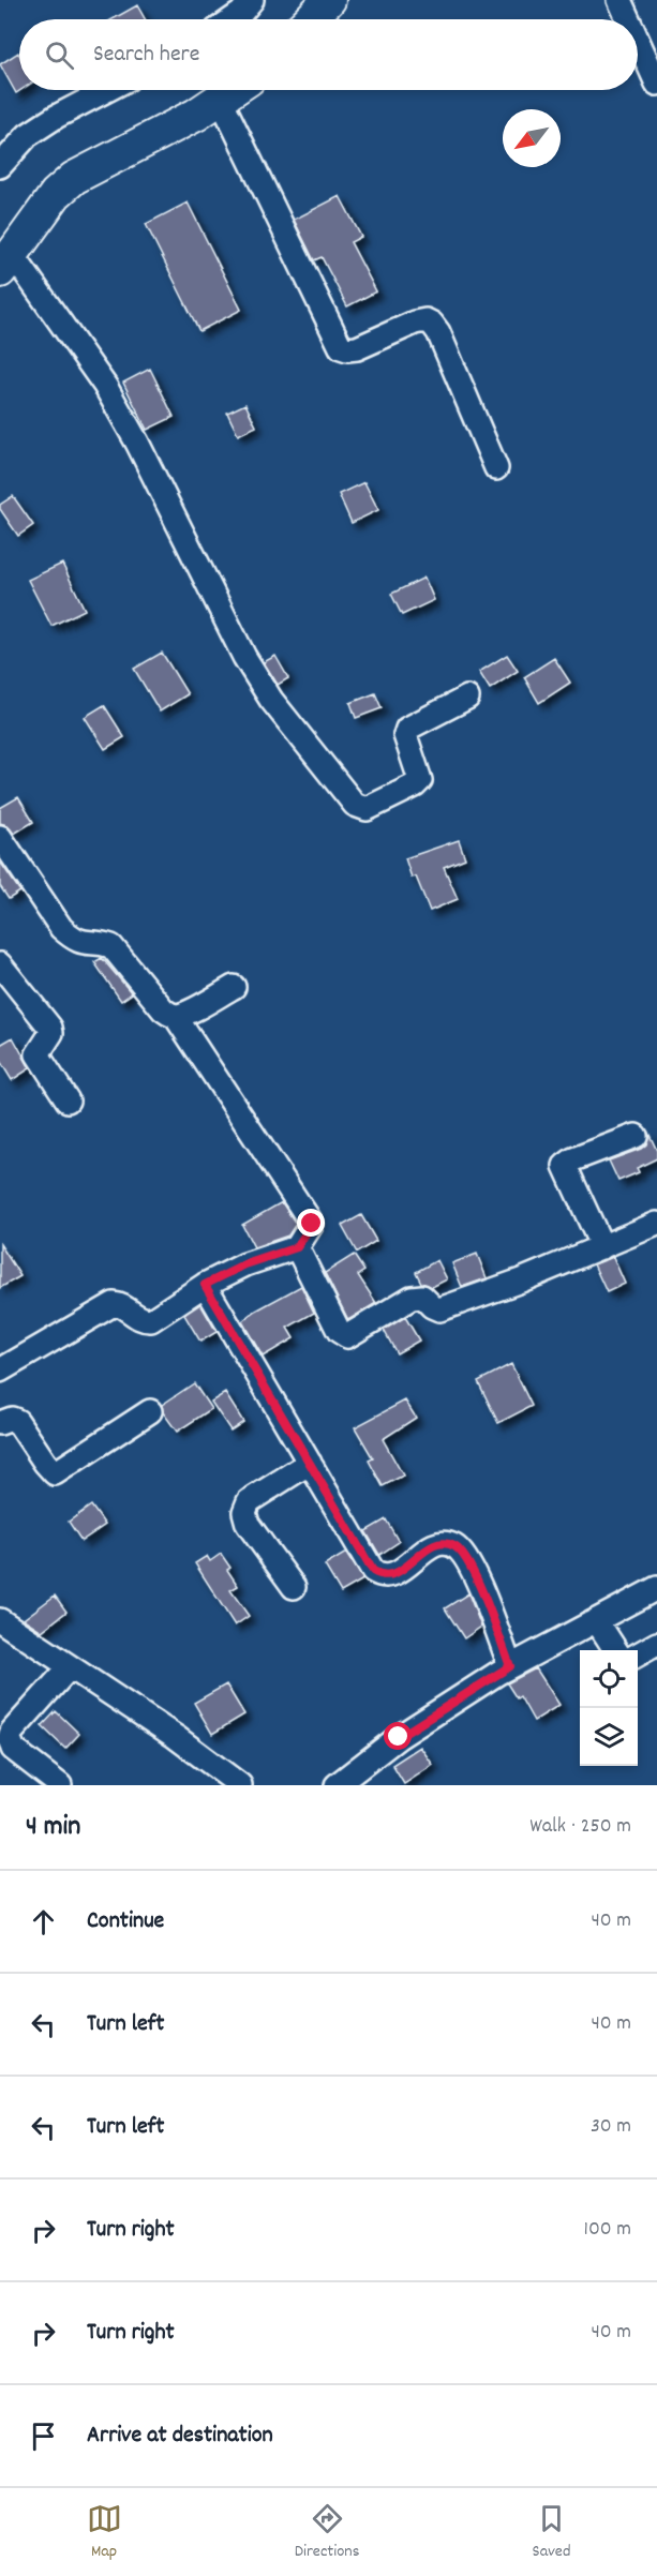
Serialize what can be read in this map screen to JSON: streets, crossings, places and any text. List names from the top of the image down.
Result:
{
  "north": "bottom left",
  "page": {
    "search": "Search here",
    "heading": ["4 min", "Walk · 250 m"],
    "list": [
      ["Continue", "40 m"],
      ["Turn left", "40 m"],
      ["Turn left", "30 m"],
      ["Turn right", "100 m"],
      ["Turn right", "40 m"],
      "Arrive at destination"
    ],
    "nav": ["Map", "Directions", "Saved"]
  }
}
